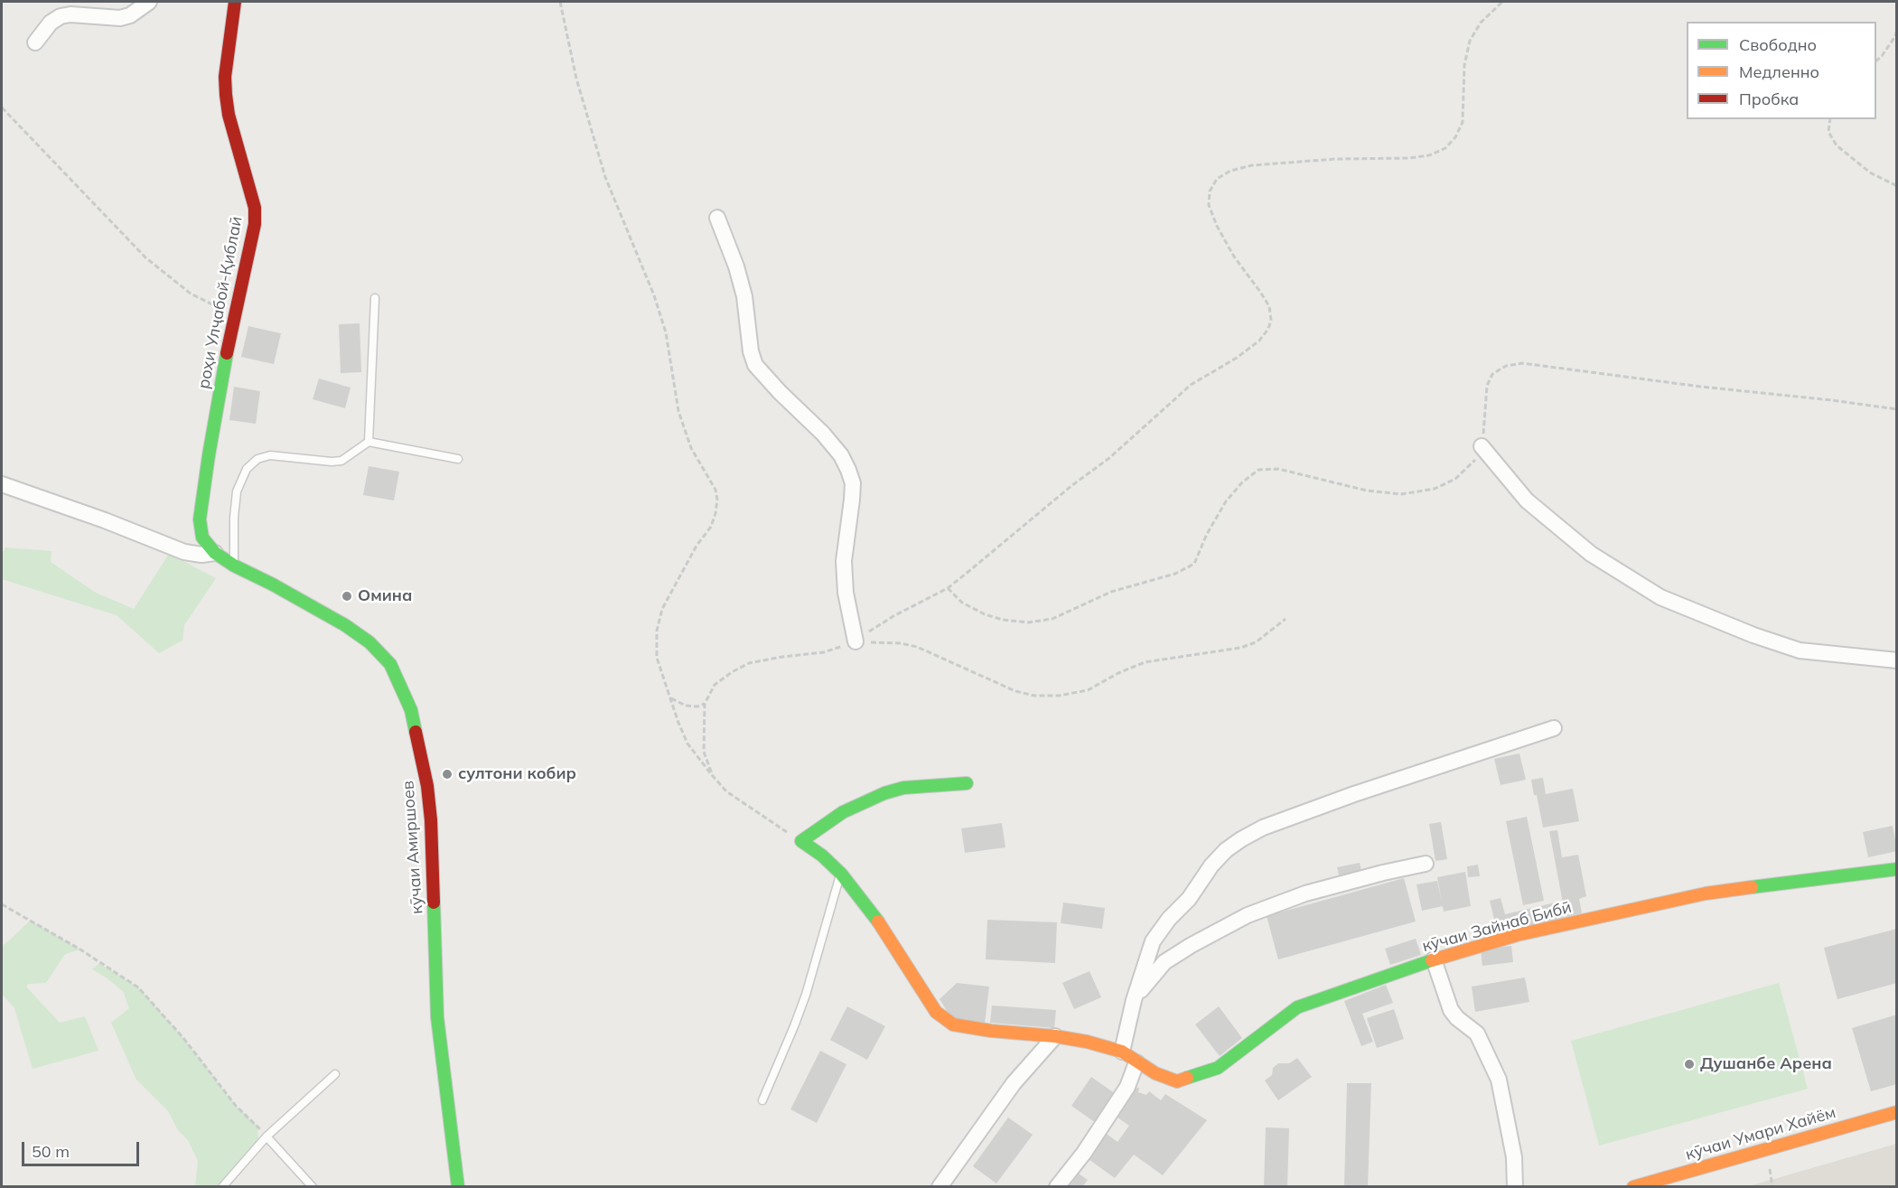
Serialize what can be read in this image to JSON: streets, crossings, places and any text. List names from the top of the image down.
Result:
{
  "streets": {
    "street": [
      "роҳи Улҷабой-Қиблаӣ",
      "кӯчаи Амиршоев",
      "кӯчаи Зайнаб Бибӣ",
      "кӯчаи Умари Хайём"
    ]
  },
  "crossings": [
    ["роҳи Улҷабой-Қиблаӣ", "кӯчаи Амиршоев"]
  ],
  "places": ["Омина", "султони кобир", "Душанбе Арена"],
  "legend": ["Свободно", "Медленно", "Пробка"],
  "scale_bar": "50 m"
}
